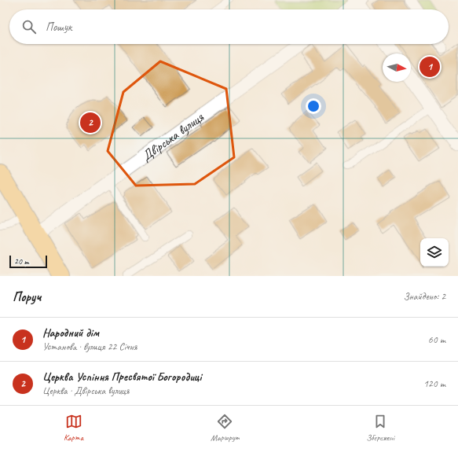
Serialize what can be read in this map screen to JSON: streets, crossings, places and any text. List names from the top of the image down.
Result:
{
  "streets": {
    "street": ["Двірська вулиця"]
  },
  "scale_bar": "20 m",
  "north": "right",
  "page": {
    "search": "Пошук",
    "pins": ["1", "2"],
    "scale": "20 m",
    "heading": ["Поруч", "Знайдено: 2"],
    "list": [
      {
        "mark": "1",
        "name": "Народний дім",
        "note": "Установа · вулиця 22 Січня",
        "value": "60 m"
      },
      {
        "mark": "2",
        "name": "Церква Успіння Пресвятої Богородиці",
        "note": "Церква · Двірська вулиця",
        "value": "120 m"
      }
    ],
    "nav": ["Карта", "Маршрут", "Збережені"]
  }
}
